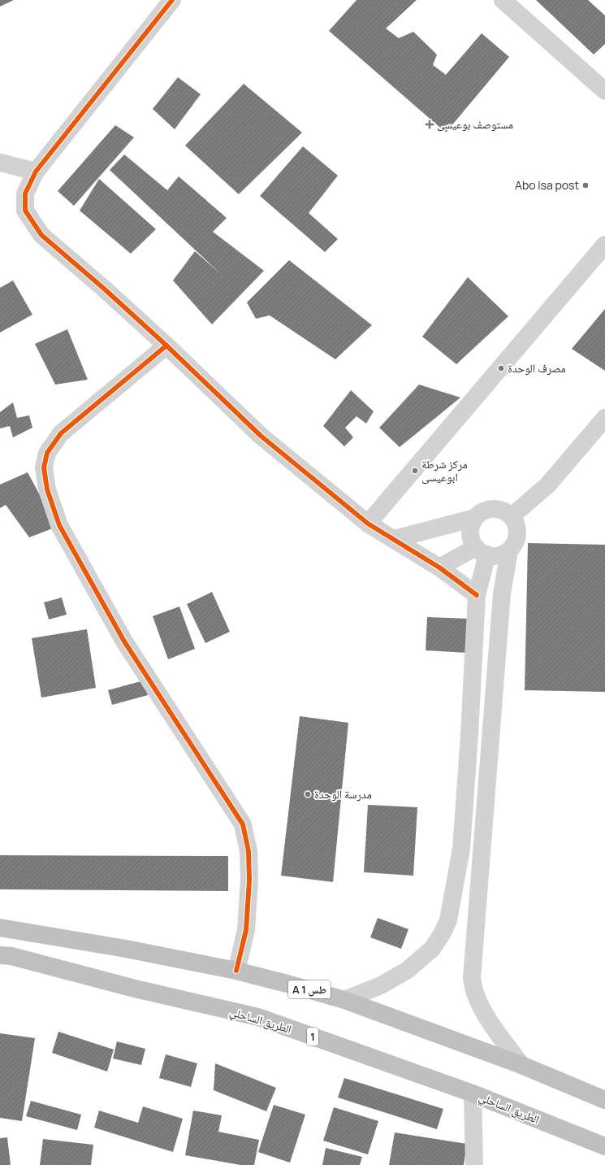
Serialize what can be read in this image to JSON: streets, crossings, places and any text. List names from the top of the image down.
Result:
{
  "streets": {
    "highway": ["A 1 طس", "الطريق الساحلي", "1"]
  },
  "places": {
    "health": ["مستوصف بوعيسى"],
    "other": [
      "Abo Isa post",
      "مصرف الوحدة",
      "مركز شرطة ابوعيسى",
      "مدرسة الوحدة"
    ]
  }
}
